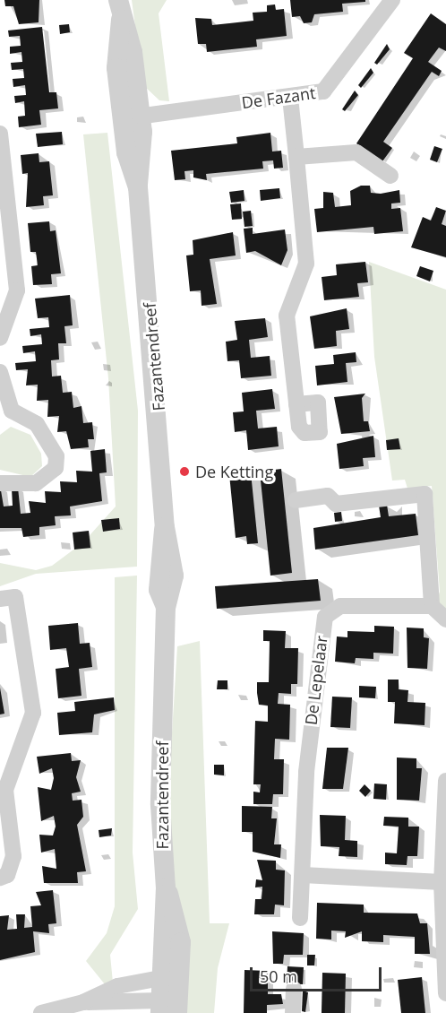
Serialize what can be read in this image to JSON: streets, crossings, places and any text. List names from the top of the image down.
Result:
{
  "streets": {
    "street": ["De Fazant", "Fazantendreef", "De Lepelaar"]
  },
  "crossings": [
    ["De Fazant", "Fazantendreef"]
  ],
  "places": ["De Ketting"],
  "scale_bar": "50 m"
}
